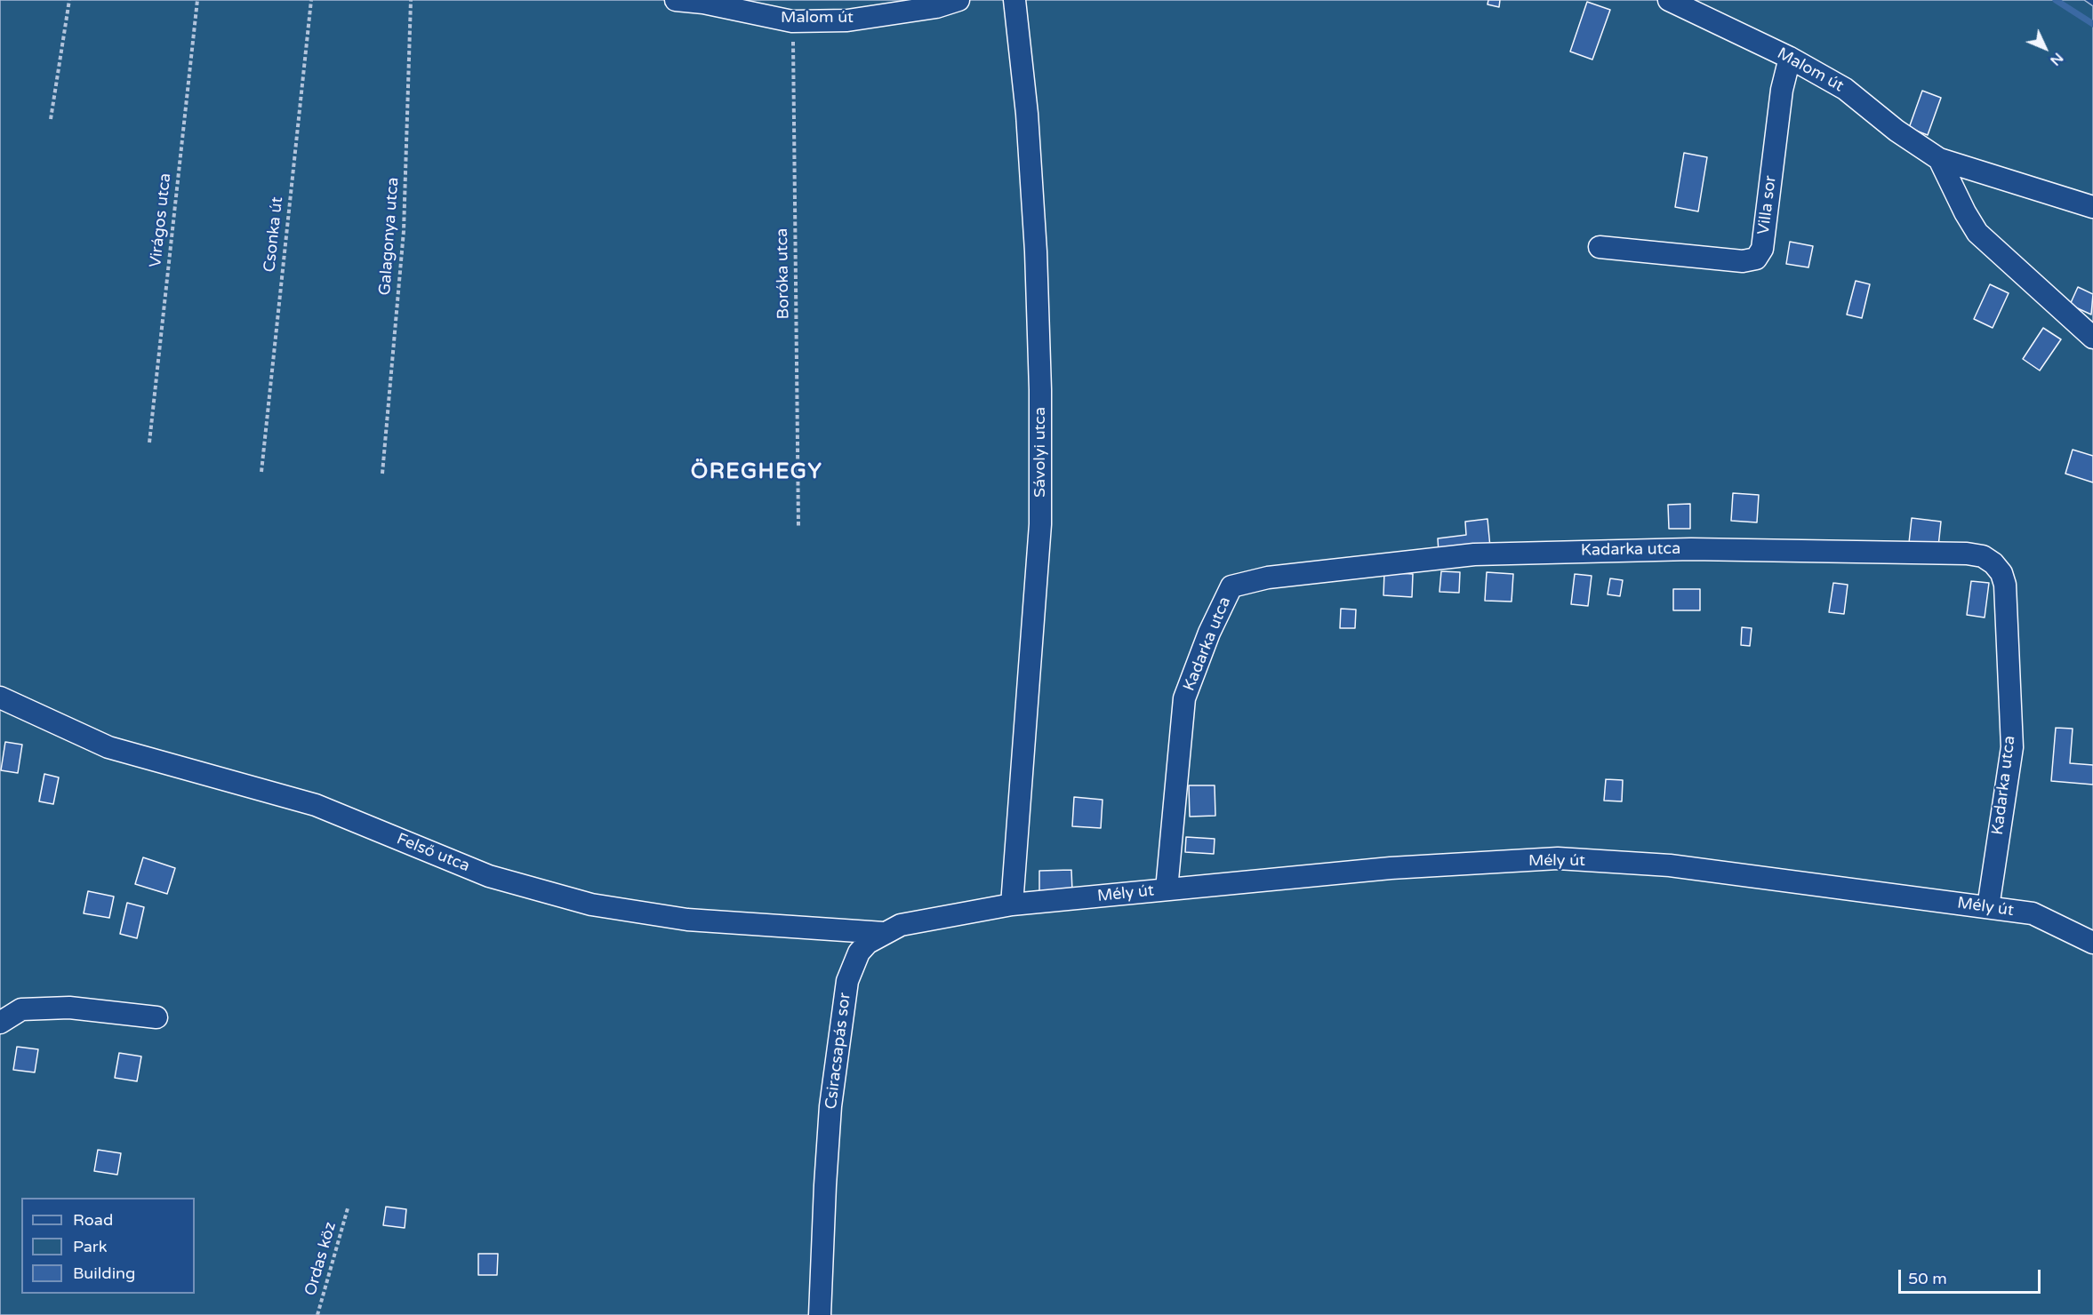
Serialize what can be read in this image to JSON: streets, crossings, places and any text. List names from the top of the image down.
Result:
{
  "streets": {
    "street": [
      "Malom út",
      "Villa sor",
      "Sávolyi utca",
      "Kadarka utca",
      "Felső utca",
      "Mély út",
      "Csiracsapás sor"
    ],
    "path": [
      "Virágos utca",
      "Csonka út",
      "Galagonya utca",
      "Boróka utca",
      "Ordas köz"
    ]
  },
  "crossings": [
    ["Malom út", "Villa sor"],
    ["Malom út", "Boróka utca"],
    ["Sávolyi utca", "Mély út"],
    ["Sávolyi utca", "Csiracsapás sor"],
    ["Kadarka utca", "Mély út"],
    ["Felső utca", "Csiracsapás sor"],
    ["Mély út", "Csiracsapás sor"]
  ],
  "districts": ["ÖREGHEGY"],
  "legend": ["Road", "Park", "Building"],
  "scale_bar": "50 m",
  "north": "bottom right"
}
